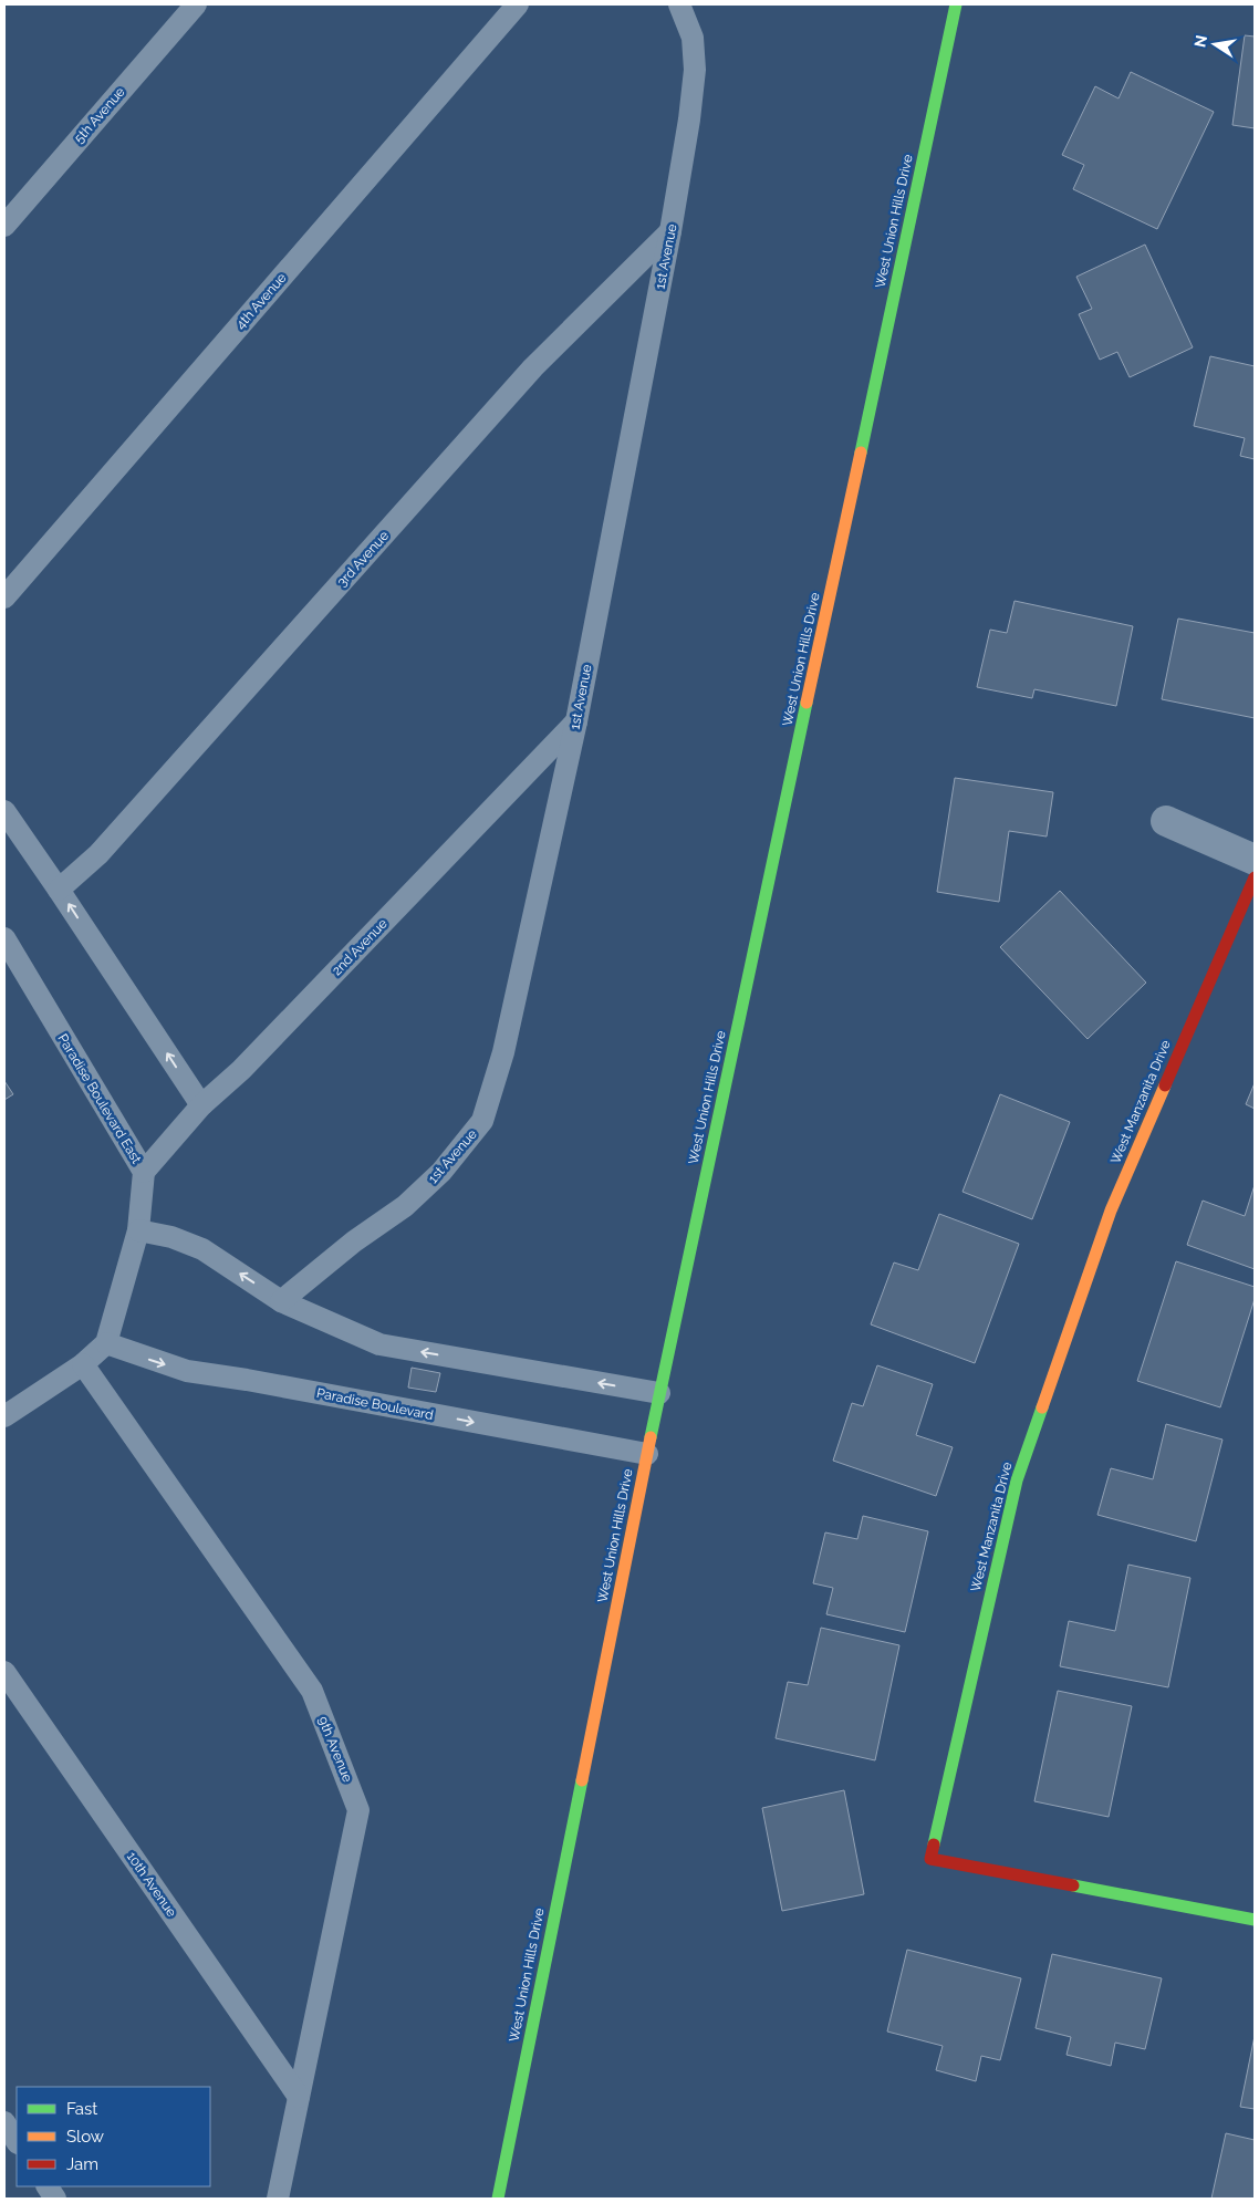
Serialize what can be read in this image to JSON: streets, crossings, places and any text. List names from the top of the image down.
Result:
{
  "streets": {
    "main road": ["West Union Hills Drive", "West Manzanita Drive"],
    "lane": [
      "5th Avenue",
      "1st Avenue",
      "4th Avenue",
      "3rd Avenue",
      "2nd Avenue",
      "Paradise Boulevard East",
      "Paradise Boulevard",
      "9th Avenue",
      "10th Avenue"
    ]
  },
  "crossings": [
    ["West Union Hills Drive", "Paradise Boulevard"],
    ["1st Avenue", "3rd Avenue"],
    ["1st Avenue", "2nd Avenue"],
    ["2nd Avenue", "Paradise Boulevard East"],
    ["Paradise Boulevard East", "Paradise Boulevard"],
    ["9th Avenue", "10th Avenue"]
  ],
  "legend": ["Fast", "Slow", "Jam"],
  "north": "left"
}
